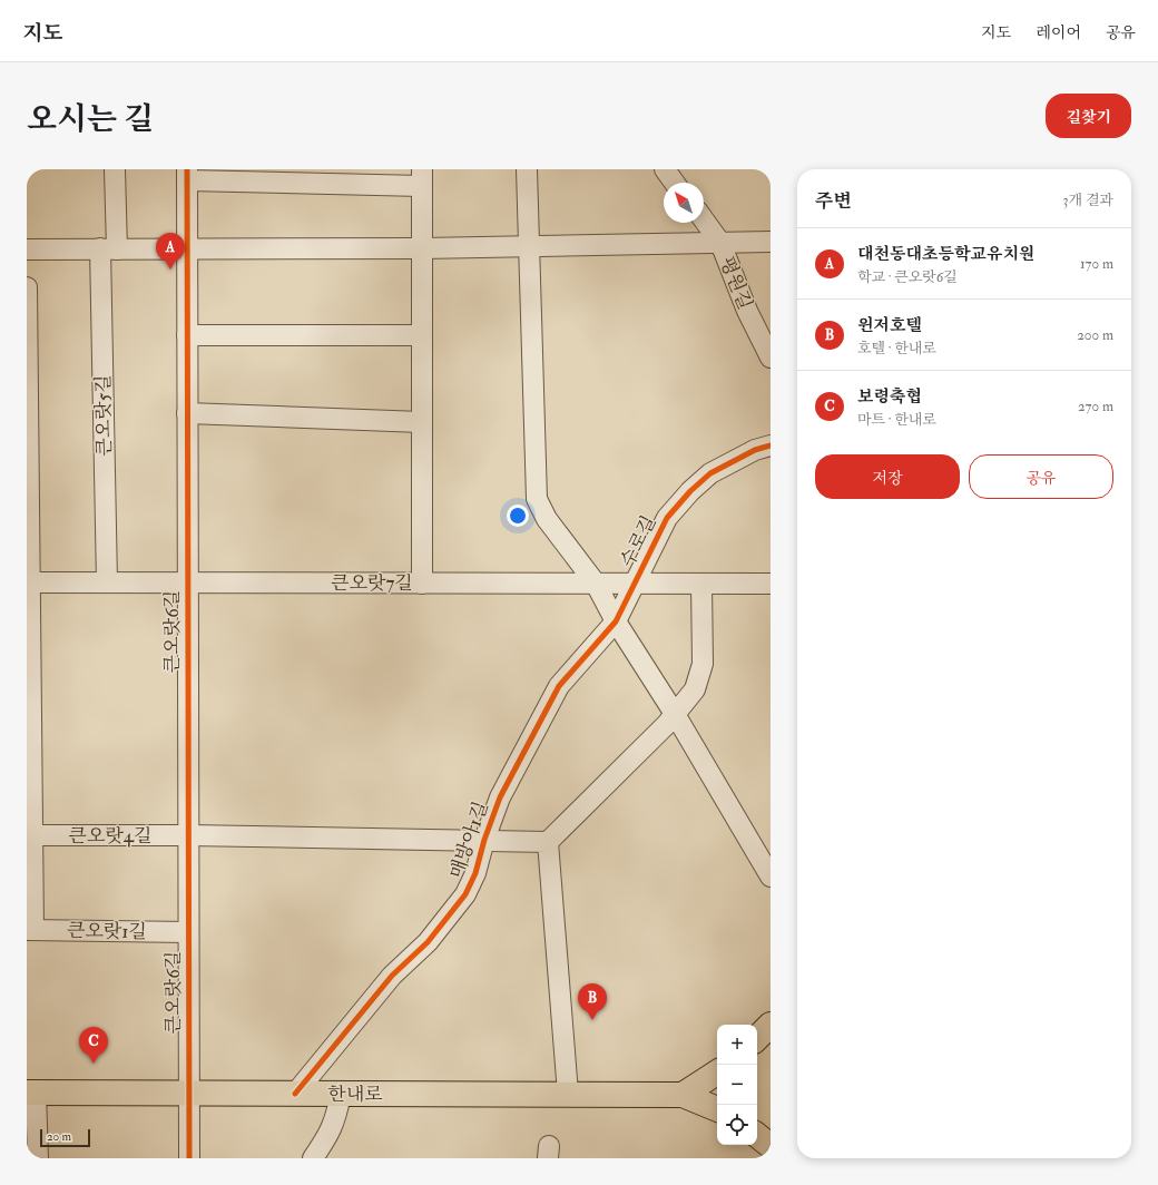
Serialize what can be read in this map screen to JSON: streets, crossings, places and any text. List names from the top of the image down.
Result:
{
  "streets": {
    "main road": ["한내로"],
    "street": [
      "평원길",
      "큰오랏5길",
      "수로길",
      "큰오랏7길",
      "큰오랏6길",
      "큰오랏4길",
      "매방아1길",
      "큰오랏1길"
    ]
  },
  "crossings": [
    ["큰오랏5길", "큰오랏7길"],
    ["수로길", "매방아1길"],
    ["큰오랏7길", "큰오랏6길"],
    ["큰오랏6길", "큰오랏4길"],
    ["큰오랏6길", "매방아1길"],
    ["큰오랏6길", "큰오랏1길"],
    ["큰오랏6길", "한내로"],
    ["큰오랏4길", "매방아1길"],
    ["매방아1길", "한내로"]
  ],
  "scale_bar": "20 m",
  "north": "top left",
  "page": {
    "header": "지도",
    "nav": ["지도", "레이어", "공유"],
    "title": "오시는 길",
    "buttons": [
      "길찾기",
      ["저장", "공유"]
    ],
    "heading": ["주변", "3개 결과"],
    "list": [
      {
        "mark": "A",
        "name": "대천동대초등학교유치원",
        "note": "학교 · 큰오랏6길",
        "value": "170 m"
      },
      {
        "mark": "B",
        "name": "윈저호텔",
        "note": "호텔 · 한내로",
        "value": "200 m"
      },
      {
        "mark": "C",
        "name": "보령축협",
        "note": "마트 · 한내로",
        "value": "270 m"
      }
    ],
    "pins": ["A", "B", "C"],
    "map_buttons": ["+", "−"],
    "scale": "20 m"
  }
}
